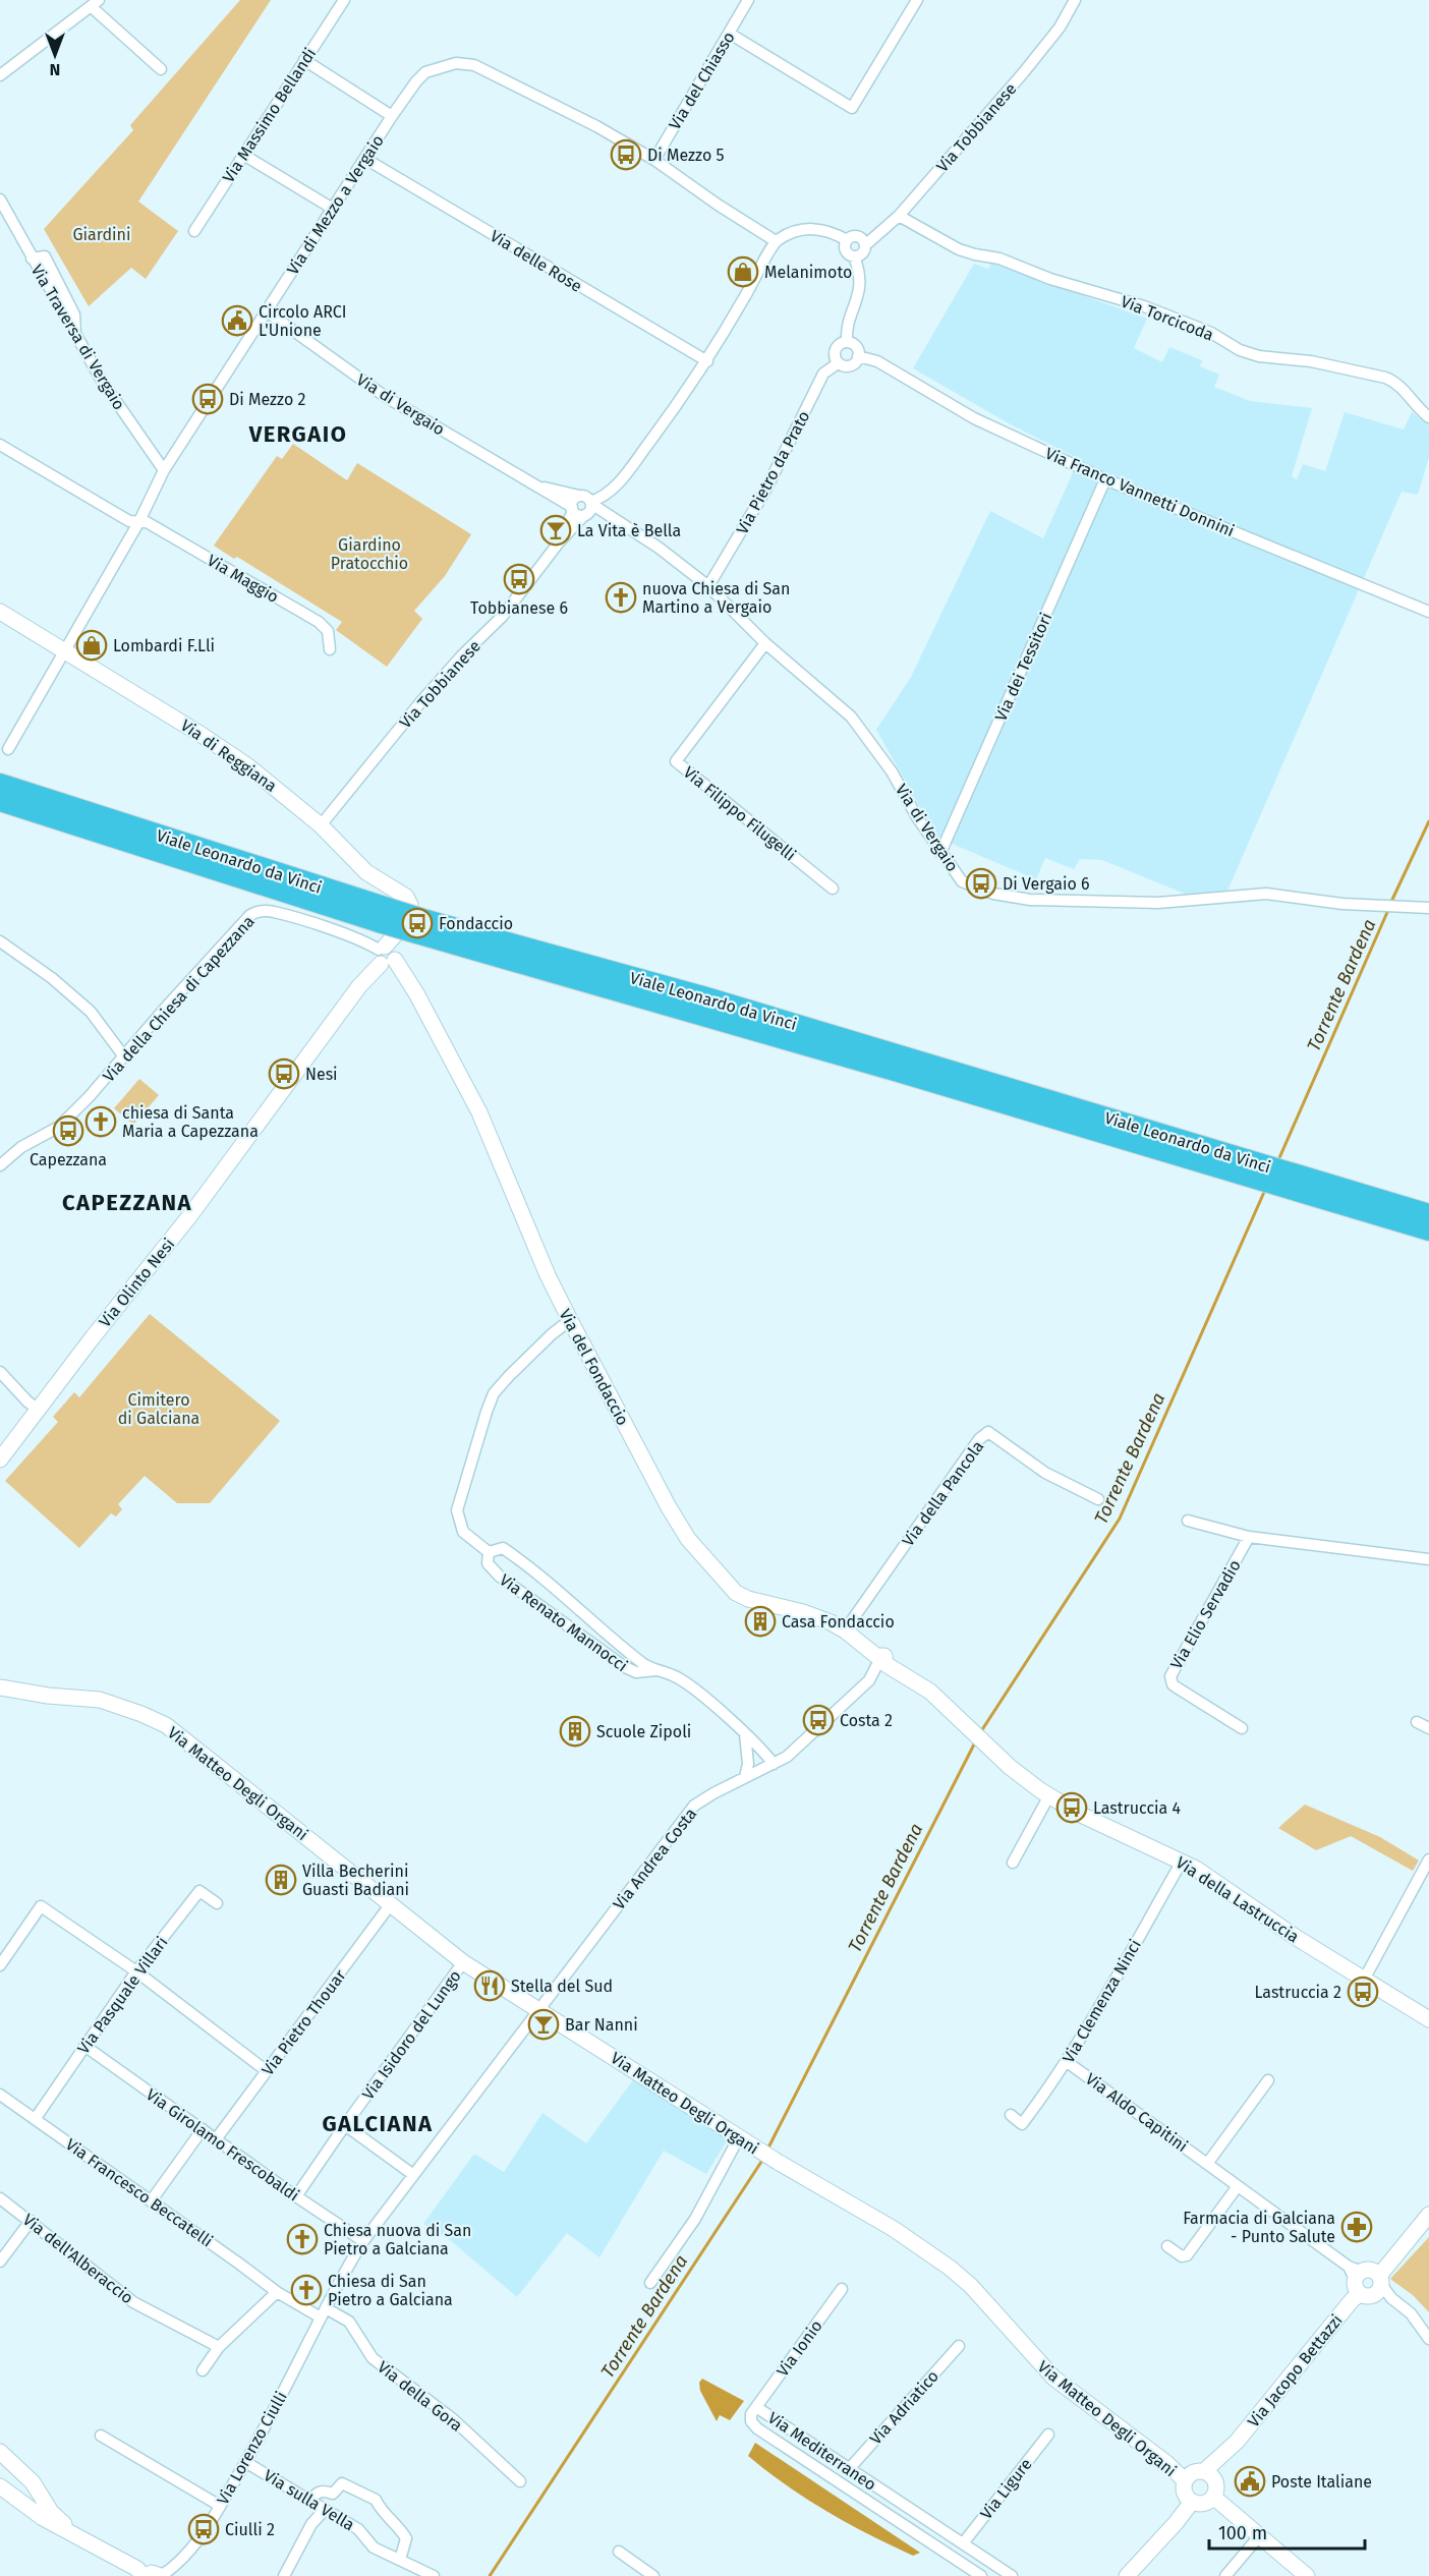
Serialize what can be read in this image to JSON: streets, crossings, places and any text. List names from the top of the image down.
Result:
{
  "streets": {
    "highway": ["Viale Leonardo da Vinci"],
    "street": [
      "Via del Chiasso",
      "Via Massimo Bellandi",
      "Via Tobbianese",
      "Via di Mezzo a Vergaio",
      "Via delle Rose",
      "Via Torcicoda",
      "Via Traversa di Vergaio",
      "Via di Vergaio",
      "Via Pietro da Prato",
      "Via Franco Vannetti Donnini",
      "Via Maggio",
      "Via dei Tessitori",
      "Via di Reggiana",
      "Via Filippo Filugelli",
      "Via della Chiesa di Capezzana",
      "Via Olinto Nesi",
      "Via del Fondaccio",
      "Via della Pancola",
      "Via Elio Servadio",
      "Via Renato Mannocci",
      "Via Matteo Degli Organi",
      "Via Andrea Costa",
      "Via della Lastruccia",
      "Via Pasquale Villari",
      "Via Clemenza Ninci",
      "Via Pietro Thouar",
      "Via Isidoro del Lungo",
      "Via Aldo Capitini",
      "Via Girolamo Frescobaldi",
      "Via Francesco Beccatelli",
      "Via dell'Alberaccio",
      "Via Ionio",
      "Via Jacopo Bettazzi",
      "Via della Gora",
      "Via Adriatico",
      "Via Lorenzo Ciulli",
      "Via Mediterraneo",
      "Via Ligure",
      "Via sulla Vella"
    ]
  },
  "crossings": [
    ["Via del Chiasso", "Via di Mezzo a Vergaio"],
    ["Via Tobbianese", "Via Torcicoda"],
    ["Via Tobbianese", "Via di Vergaio"],
    ["Via Tobbianese", "Via di Reggiana"],
    ["Via di Mezzo a Vergaio", "Via delle Rose"],
    ["Via di Mezzo a Vergaio", "Via Traversa di Vergaio"],
    ["Via di Mezzo a Vergaio", "Via di Vergaio"],
    ["Via di Mezzo a Vergaio", "Via Maggio"],
    ["Via di Mezzo a Vergaio", "Via di Reggiana"],
    ["Via di Vergaio", "Via Pietro da Prato"],
    ["Via di Vergaio", "Via dei Tessitori"],
    ["Via di Vergaio", "Via Filippo Filugelli"],
    ["Via Pietro da Prato", "Via Franco Vannetti Donnini"],
    ["Via Franco Vannetti Donnini", "Via dei Tessitori"],
    ["Via di Reggiana", "Viale Leonardo da Vinci"],
    ["Via di Reggiana", "Via della Chiesa di Capezzana"],
    ["Via di Reggiana", "Via Olinto Nesi"],
    ["Via di Reggiana", "Via del Fondaccio"],
    ["Via della Chiesa di Capezzana", "Via Olinto Nesi"],
    ["Via della Chiesa di Capezzana", "Via del Fondaccio"],
    ["Via Olinto Nesi", "Via del Fondaccio"],
    ["Via del Fondaccio", "Via della Pancola"],
    ["Via del Fondaccio", "Via Renato Mannocci"],
    ["Via del Fondaccio", "Via Andrea Costa"],
    ["Via del Fondaccio", "Via della Lastruccia"],
    ["Via Renato Mannocci", "Via Andrea Costa"],
    ["Via Matteo Degli Organi", "Via Andrea Costa"],
    ["Via Matteo Degli Organi", "Via Pietro Thouar"],
    ["Via Matteo Degli Organi", "Via Isidoro del Lungo"],
    ["Via Matteo Degli Organi", "Via Jacopo Bettazzi"],
    ["Via Andrea Costa", "Via Lorenzo Ciulli"],
    ["Via della Lastruccia", "Via Clemenza Ninci"],
    ["Via Pasquale Villari", "Via Girolamo Frescobaldi"],
    ["Via Pasquale Villari", "Via Francesco Beccatelli"],
    ["Via Clemenza Ninci", "Via Aldo Capitini"],
    ["Via Pietro Thouar", "Via Girolamo Frescobaldi"],
    ["Via Isidoro del Lungo", "Via Girolamo Frescobaldi"],
    ["Via Aldo Capitini", "Via Jacopo Bettazzi"],
    ["Via Girolamo Frescobaldi", "Via Lorenzo Ciulli"],
    ["Via Francesco Beccatelli", "Via della Gora"],
    ["Via Francesco Beccatelli", "Via Lorenzo Ciulli"],
    ["Via Ionio", "Via Mediterraneo"],
    ["Via della Gora", "Via Lorenzo Ciulli"],
    ["Via Adriatico", "Via Mediterraneo"],
    ["Via Lorenzo Ciulli", "Via sulla Vella"],
    ["Via Mediterraneo", "Via Ligure"]
  ],
  "districts": ["VERGAIO", "CAPEZZANA", "GALCIANA"],
  "water": ["Torrente Bardena"],
  "parks": ["Giardini", "Giardino Pratocchio", "Cimitero di Galciana"],
  "places": {
    "bus stop": [
      "Di Mezzo 5",
      "Di Mezzo 2",
      "Tobbianese 6",
      "Di Vergaio 6",
      "Fondaccio",
      "Nesi",
      "Capezzana",
      "Costa 2",
      "Lastruccia 4",
      "Lastruccia 2",
      "Ciulli 2"
    ],
    "shop": ["Melanimoto", "Lombardi F.Lli"],
    "public building": ["Circolo ARCI L'Unione", "Poste Italiane"],
    "bar": ["La Vita è Bella", "Bar Nanni"],
    "church": [
      "nuova Chiesa di San Martino a Vergaio",
      "chiesa di Santa Maria a Capezzana",
      "Chiesa nuova di San Pietro a Galciana",
      "Chiesa di San Pietro a Galciana"
    ],
    "building": ["Casa Fondaccio", "Scuole Zipoli", "Villa Becherini Guasti Badiani"],
    "restaurant": ["Stella del Sud"],
    "pharmacy": ["Farmacia di Galciana - Punto Salute"]
  },
  "scale_bar": "100 m",
  "north": "bottom"
}
